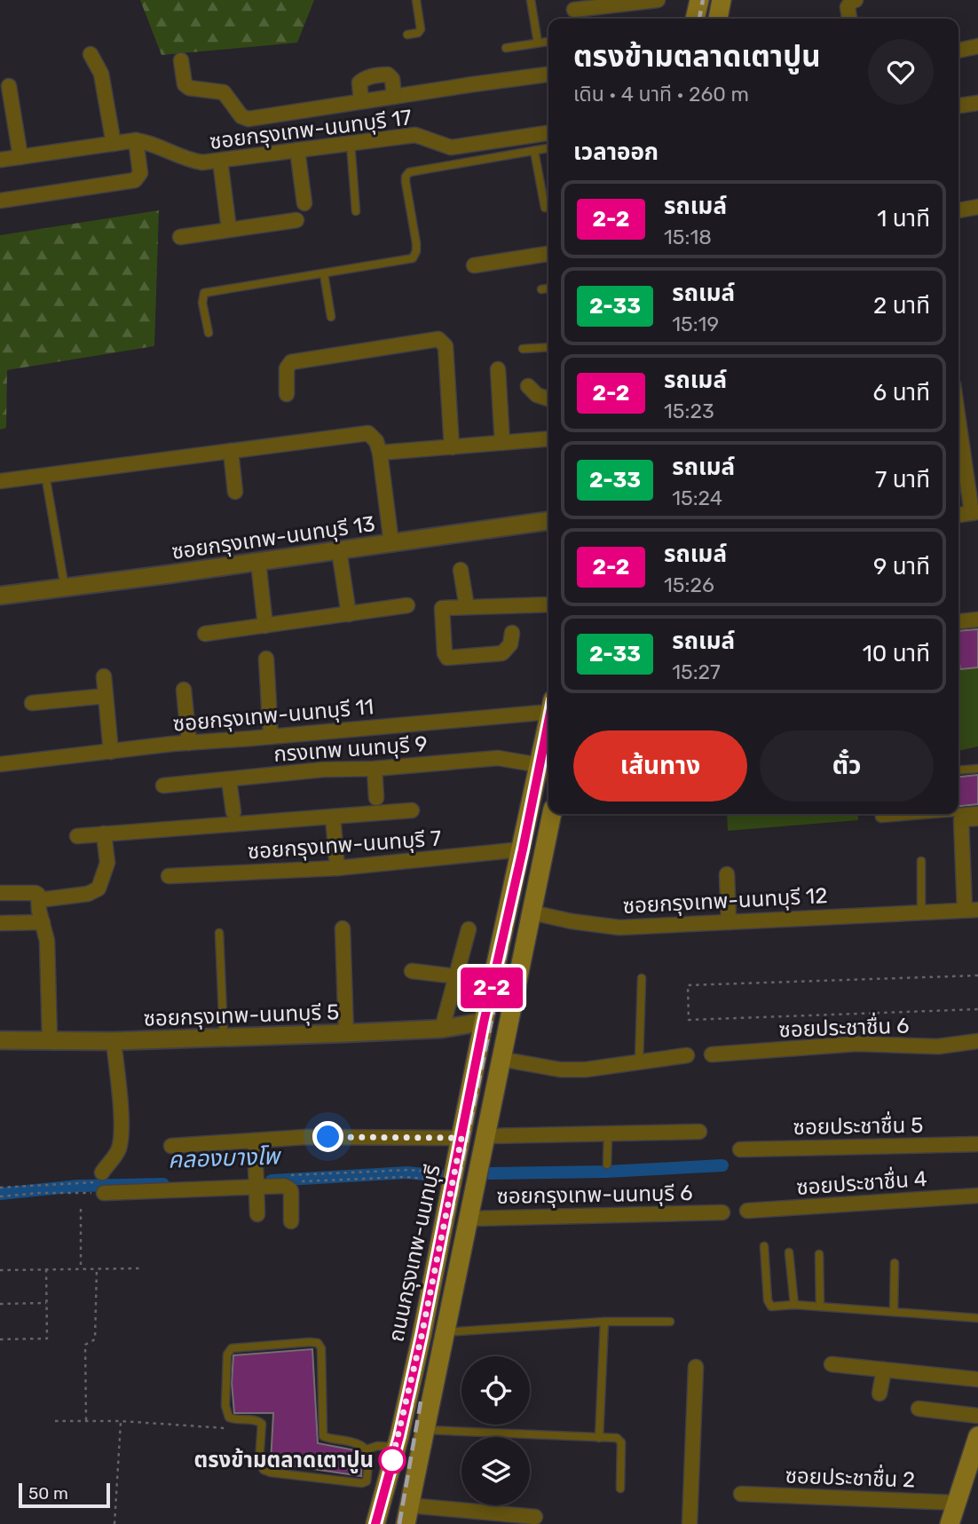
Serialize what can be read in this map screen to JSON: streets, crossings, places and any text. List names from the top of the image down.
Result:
{
  "streets": {
    "main road": ["ถนนกรุงเทพ-นนทบุรี"],
    "street": [
      "ซอยกรุงเทพ-นนทบุรี 17",
      "ซอยกรุงเทพ-นนทบุรี 13",
      "ซอยกรุงเทพ-นนทบุรี 11",
      "กรงเทพ นนทบุรี 9",
      "ซอยกรุงเทพ-นนทบุรี 7",
      "ซอยกรุงเทพ-นนทบุรี 12",
      "ซอยกรุงเทพ-นนทบุรี 5",
      "ซอยประชาชื่น 6",
      "ซอยประชาชื่น 5",
      "ซอยประชาชื่น 4",
      "ซอยกรุงเทพ-นนทบุรี 6",
      "ซอยประชาชื่น 2"
    ]
  },
  "crossings": [
    ["กรงเทพ นนทบุรี 9", "ถนนกรุงเทพ-นนทบุรี"],
    ["ซอยกรุงเทพ-นนทบุรี 7", "ถนนกรุงเทพ-นนทบุรี"],
    ["ซอยกรุงเทพ-นนทบุรี 12", "ถนนกรุงเทพ-นนทบุรี"],
    ["ซอยกรุงเทพ-นนทบุรี 5", "ถนนกรุงเทพ-นนทบุรี"],
    ["ซอยกรุงเทพ-นนทบุรี 6", "ถนนกรุงเทพ-นนทบุรี"]
  ],
  "water": ["คลองบางโพ"],
  "places": ["ตรงข้ามตลาดเตาปูน"],
  "lines": ["bus line 2-2"],
  "scale_bar": "50 m",
  "page": {
    "on_map": "2-2",
    "heading": [
      ["ตรงข้ามตลาดเตาปูน", "เดิน · 4 นาที · 260 m"],
      "เวลาออก"
    ],
    "list": [
      {
        "mark": "2-2",
        "name": "รถเมล์",
        "note": "15:18",
        "value": "1 นาที"
      },
      {
        "mark": "2-33",
        "name": "รถเมล์",
        "note": "15:19",
        "value": "2 นาที"
      },
      {
        "mark": "2-2",
        "name": "รถเมล์",
        "note": "15:23",
        "value": "6 นาที"
      },
      {
        "mark": "2-33",
        "name": "รถเมล์",
        "note": "15:24",
        "value": "7 นาที"
      },
      {
        "mark": "2-2",
        "name": "รถเมล์",
        "note": "15:26",
        "value": "9 นาที"
      },
      {
        "mark": "2-33",
        "name": "รถเมล์",
        "note": "15:27",
        "value": "10 นาที"
      }
    ],
    "buttons": ["เส้นทาง", "ตั๋ว"],
    "scale": "50 m"
  }
}
